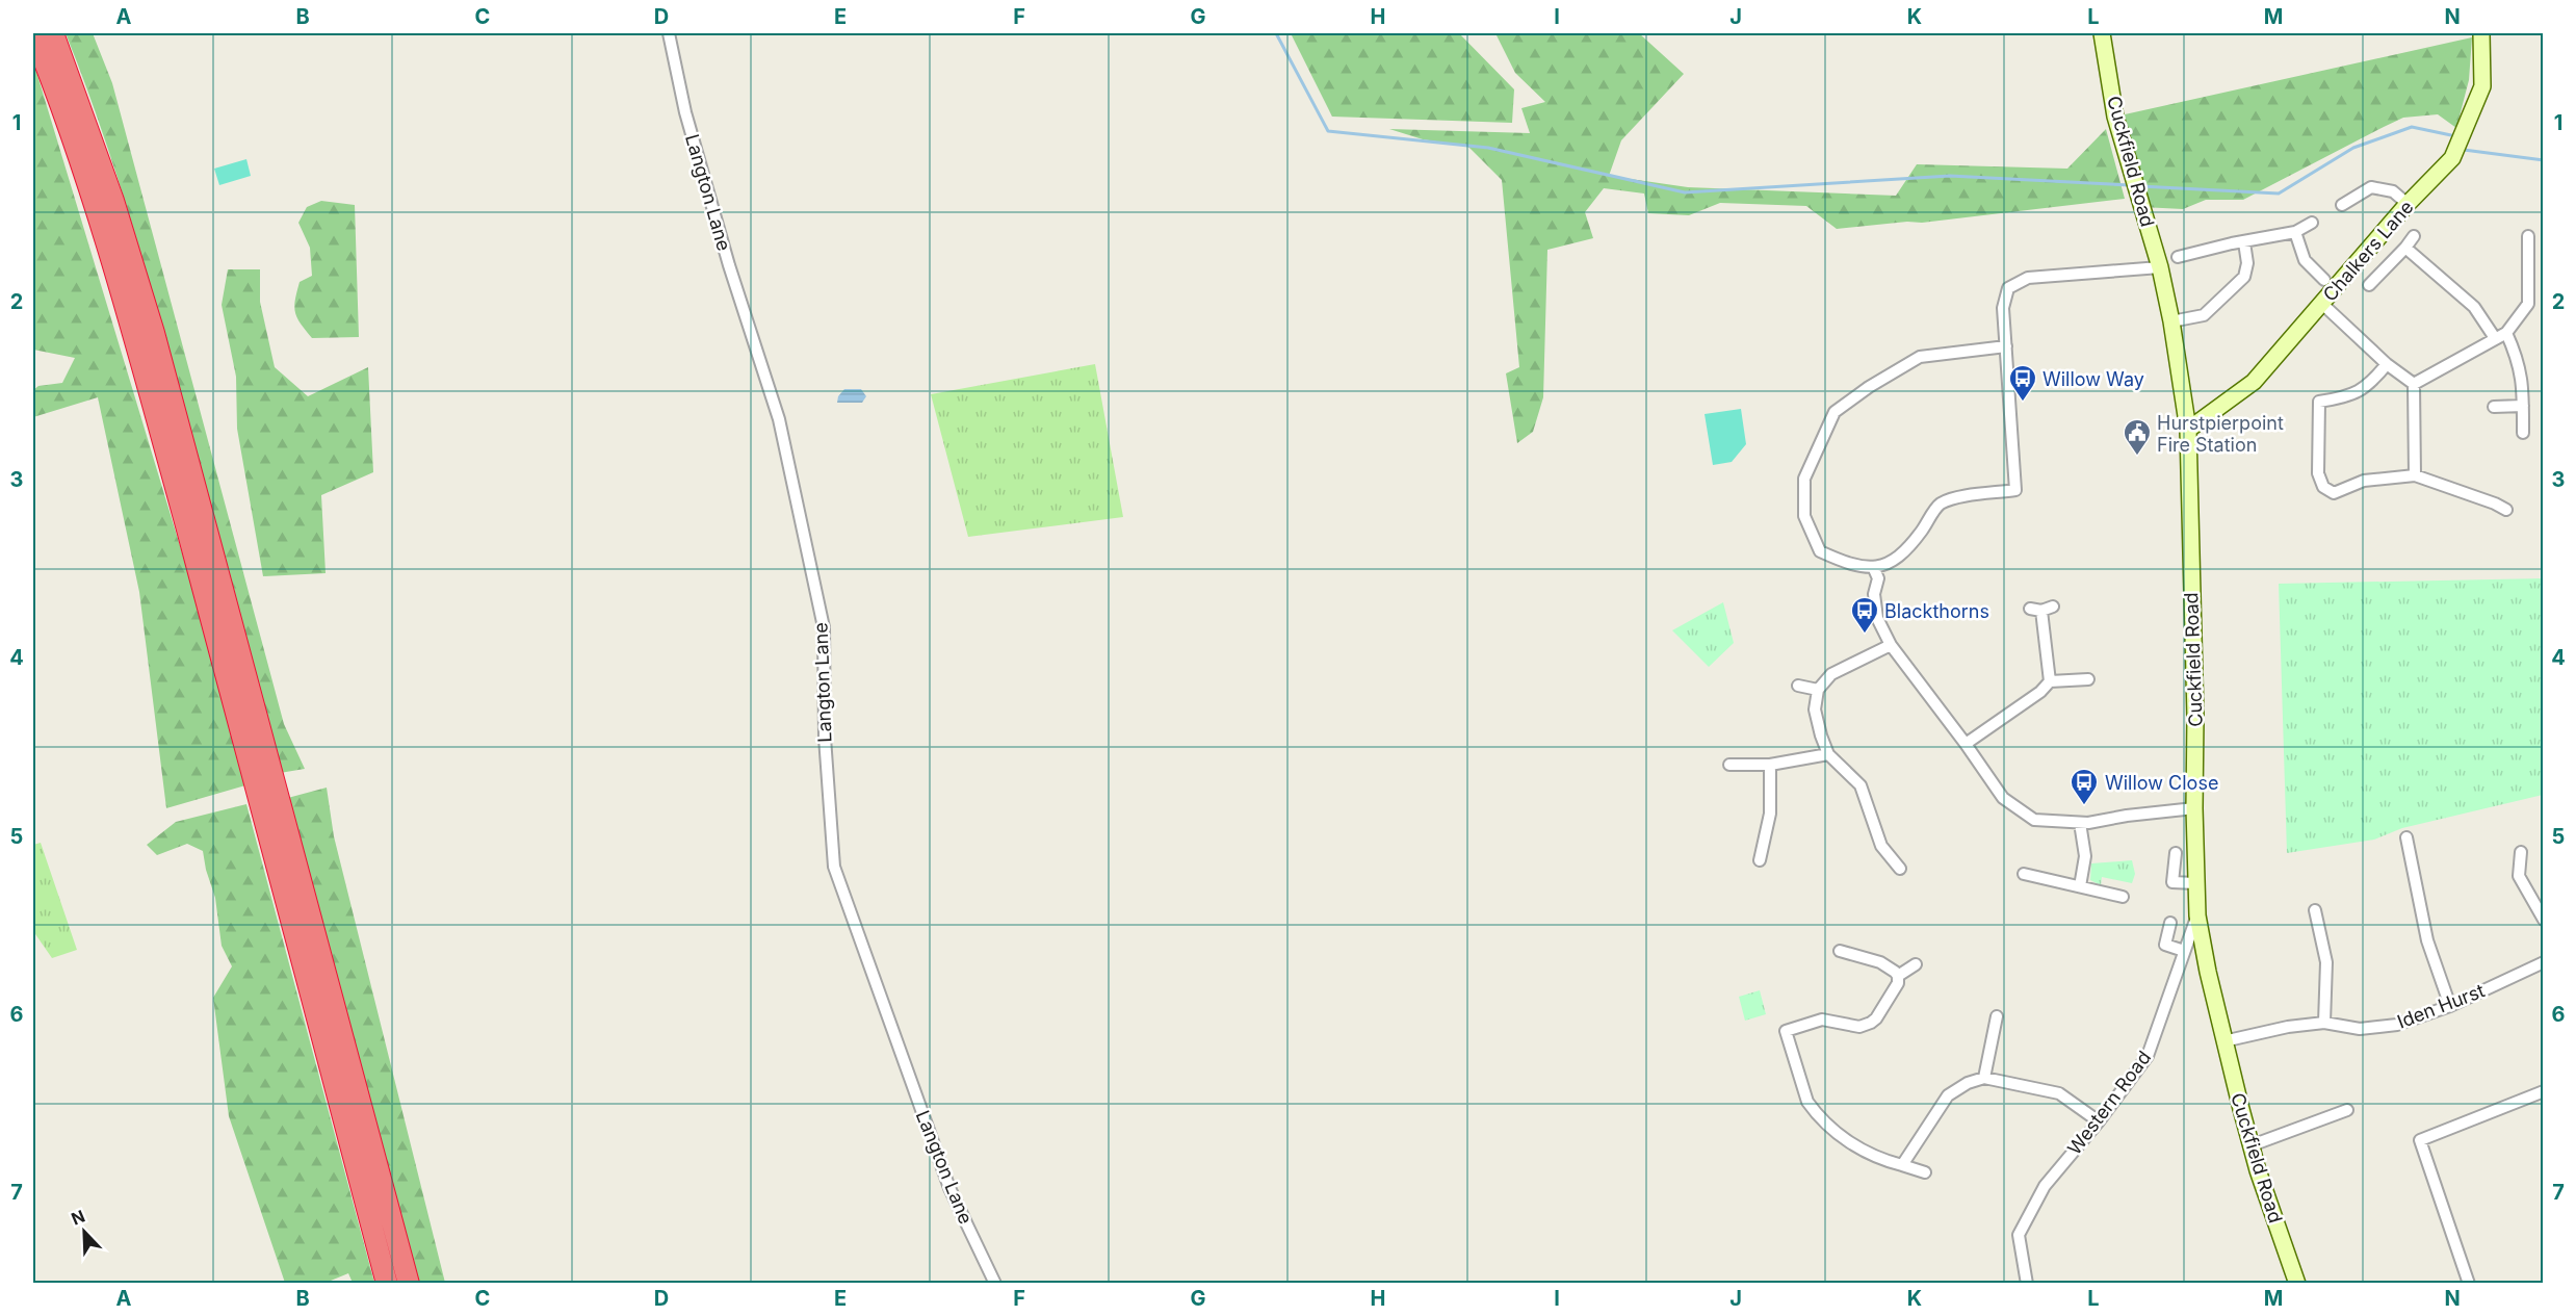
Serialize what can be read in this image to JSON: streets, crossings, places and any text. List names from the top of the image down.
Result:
{
  "streets": {
    "street": [
      "Cuckfield Road",
      "Langton Lane",
      "Chalkers Lane",
      "Iden Hurst",
      "Western Road"
    ]
  },
  "crossings": [
    ["Cuckfield Road", "Chalkers Lane"],
    ["Cuckfield Road", "Iden Hurst"],
    ["Cuckfield Road", "Western Road"]
  ],
  "places": {
    "bus stop": ["Willow Way", "Blackthorns", "Willow Close"],
    "public building": ["Hurstpierpoint Fire Station"]
  },
  "north": "top left",
  "grid": {
    "columns": [
      "A",
      "B",
      "C",
      "D",
      "E",
      "F",
      "G",
      "H",
      "I",
      "J",
      "K",
      "L",
      "M",
      "N"
    ],
    "rows": [
      "1",
      "2",
      "3",
      "4",
      "5",
      "6",
      "7"
    ]
  }
}
